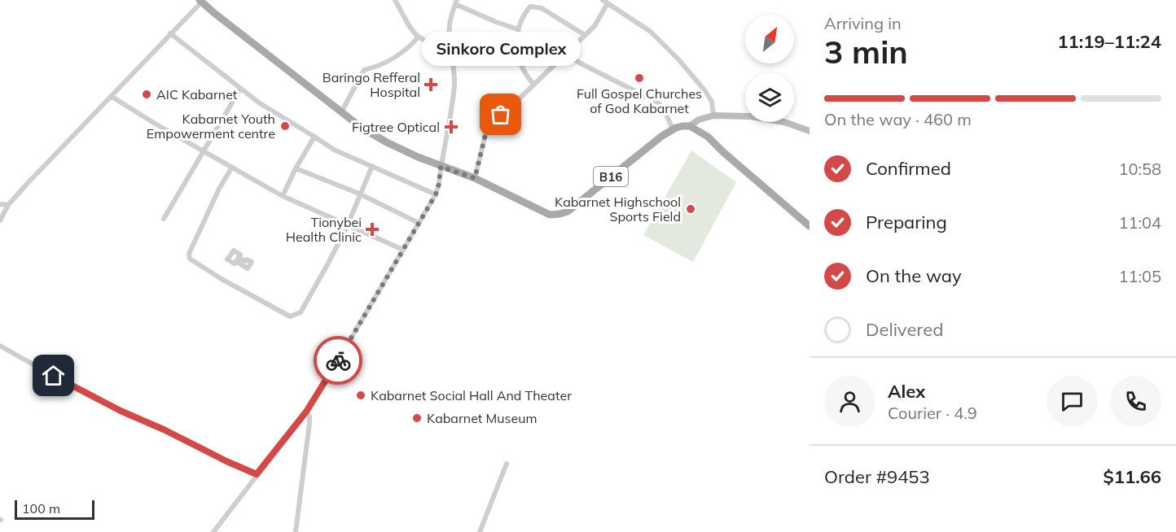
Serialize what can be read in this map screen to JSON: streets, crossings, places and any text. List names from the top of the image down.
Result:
{
  "streets": {
    "main road": ["B16"]
  },
  "places": {
    "other": [
      "Full Gospel Churches of God Kabarnet",
      "AIC Kabarnet",
      "Sinkoro Complex",
      "Kabarnet Youth Empowerment centre",
      "Kabarnet Highschool Sports Field",
      "Kabarnet Social Hall And Theater",
      "Kabarnet Museum"
    ],
    "health": ["Baringo Refferal Hospital", "Figtree Optical", "Tionybei Health Clinic"]
  },
  "scale_bar": "100 m",
  "north": "top right",
  "page": {
    "heading": ["3 min", "Arriving in", "11:19–11:24"],
    "panel": [
      "Alex",
      "Courier · 4.9",
      "Order #9453",
      "$11.66"
    ],
    "bubble": "Sinkoro Complex",
    "bar": "On the way · 460 m",
    "list": [
      ["Confirmed", "10:58"],
      ["Preparing", "11:04"],
      ["On the way", "11:05"],
      "Delivered"
    ],
    "scale": "100 m"
  }
}
